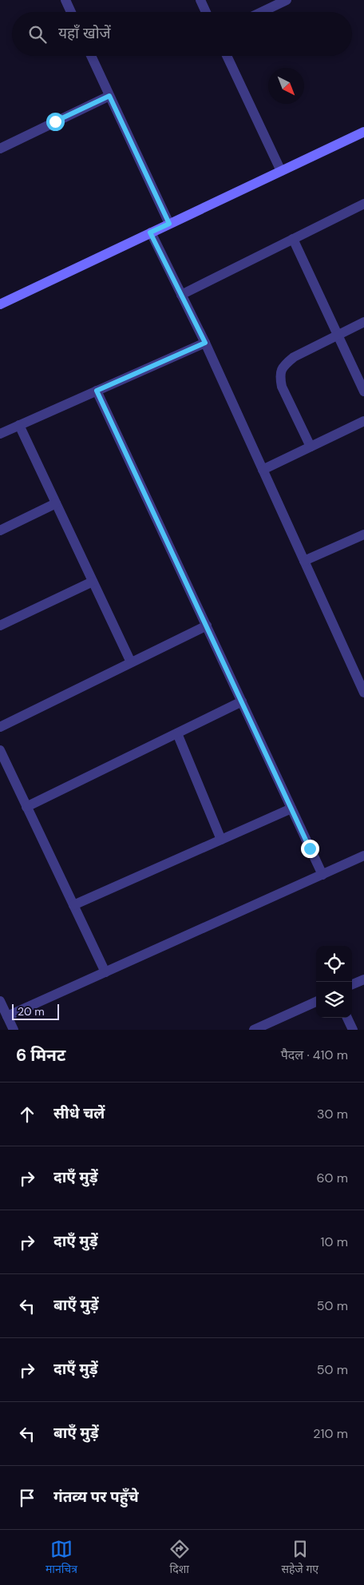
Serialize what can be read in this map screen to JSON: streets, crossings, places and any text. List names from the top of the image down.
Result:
{
  "scale_bar": "20 m",
  "north": "bottom right",
  "page": {
    "search": "यहाँ खोजें",
    "scale": "20 m",
    "heading": ["6 मिनट", "पैदल · 410 m"],
    "list": [
      ["सीधे चलें", "30 m"],
      ["दाएँ मुड़ें", "60 m"],
      ["दाएँ मुड़ें", "10 m"],
      ["बाएँ मुड़ें", "50 m"],
      ["दाएँ मुड़ें", "50 m"],
      ["बाएँ मुड़ें", "210 m"],
      "गंतव्य पर पहुँचे"
    ],
    "nav": ["मानचित्र", "दिशा", "सहेजे गए"]
  }
}
